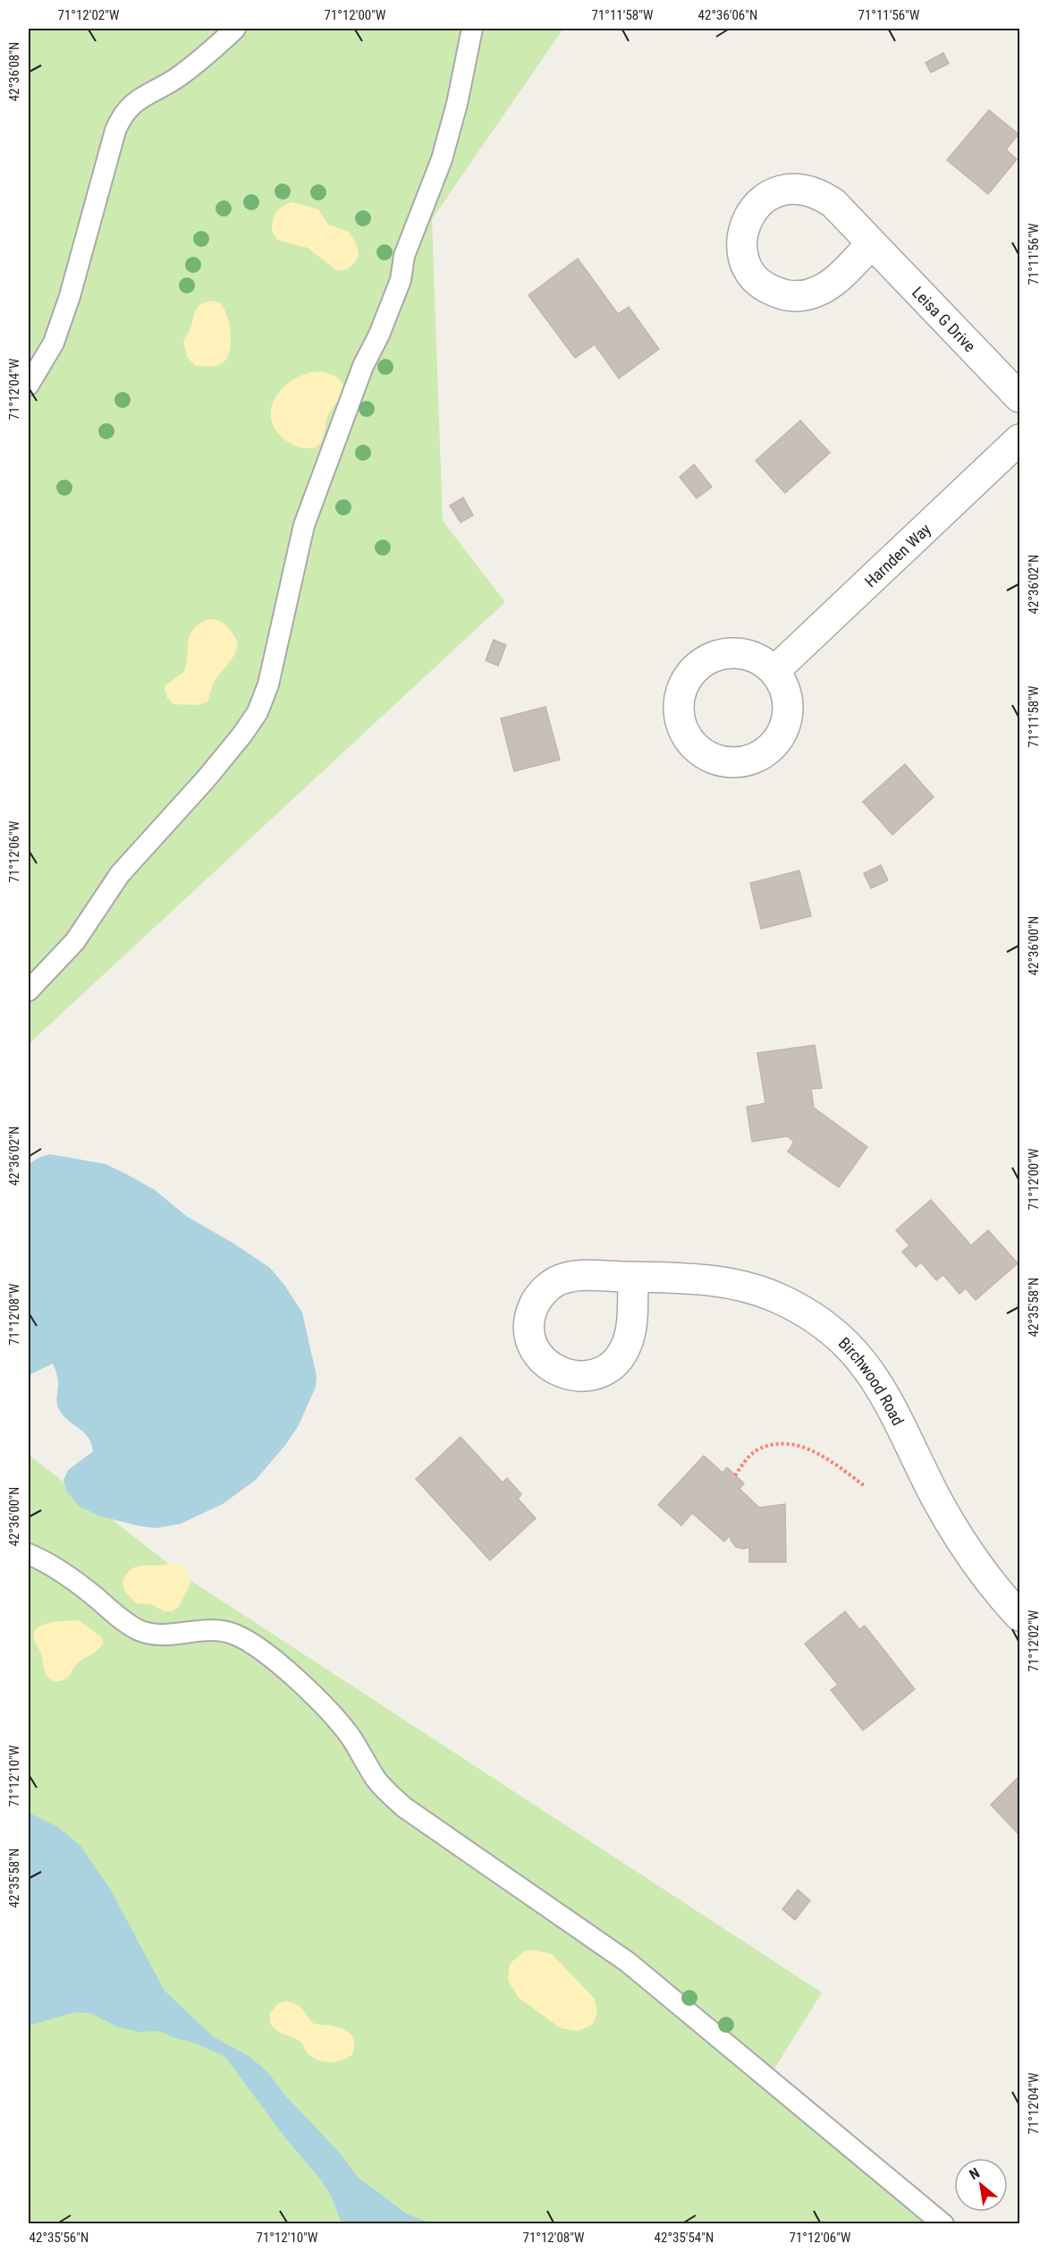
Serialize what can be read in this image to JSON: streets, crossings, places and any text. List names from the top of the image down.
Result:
{
  "streets": {
    "street": ["Leisa G Drive", "Harnden Way", "Birchwood Road"]
  },
  "north": "top left",
  "coordinates": [
    "71°12'02\"W",
    "71°12'00\"W",
    "71°11'58\"W",
    "42°36'06\"N",
    "71°11'56\"W",
    "42°36'08\"N",
    "71°12'04\"W",
    "42°36'02\"N",
    "71°12'06\"W",
    "42°36'00\"N",
    "42°35'58\"N",
    "71°12'08\"W",
    "71°12'10\"W",
    "42°35'56\"N",
    "42°35'54\"N"
  ]
}
